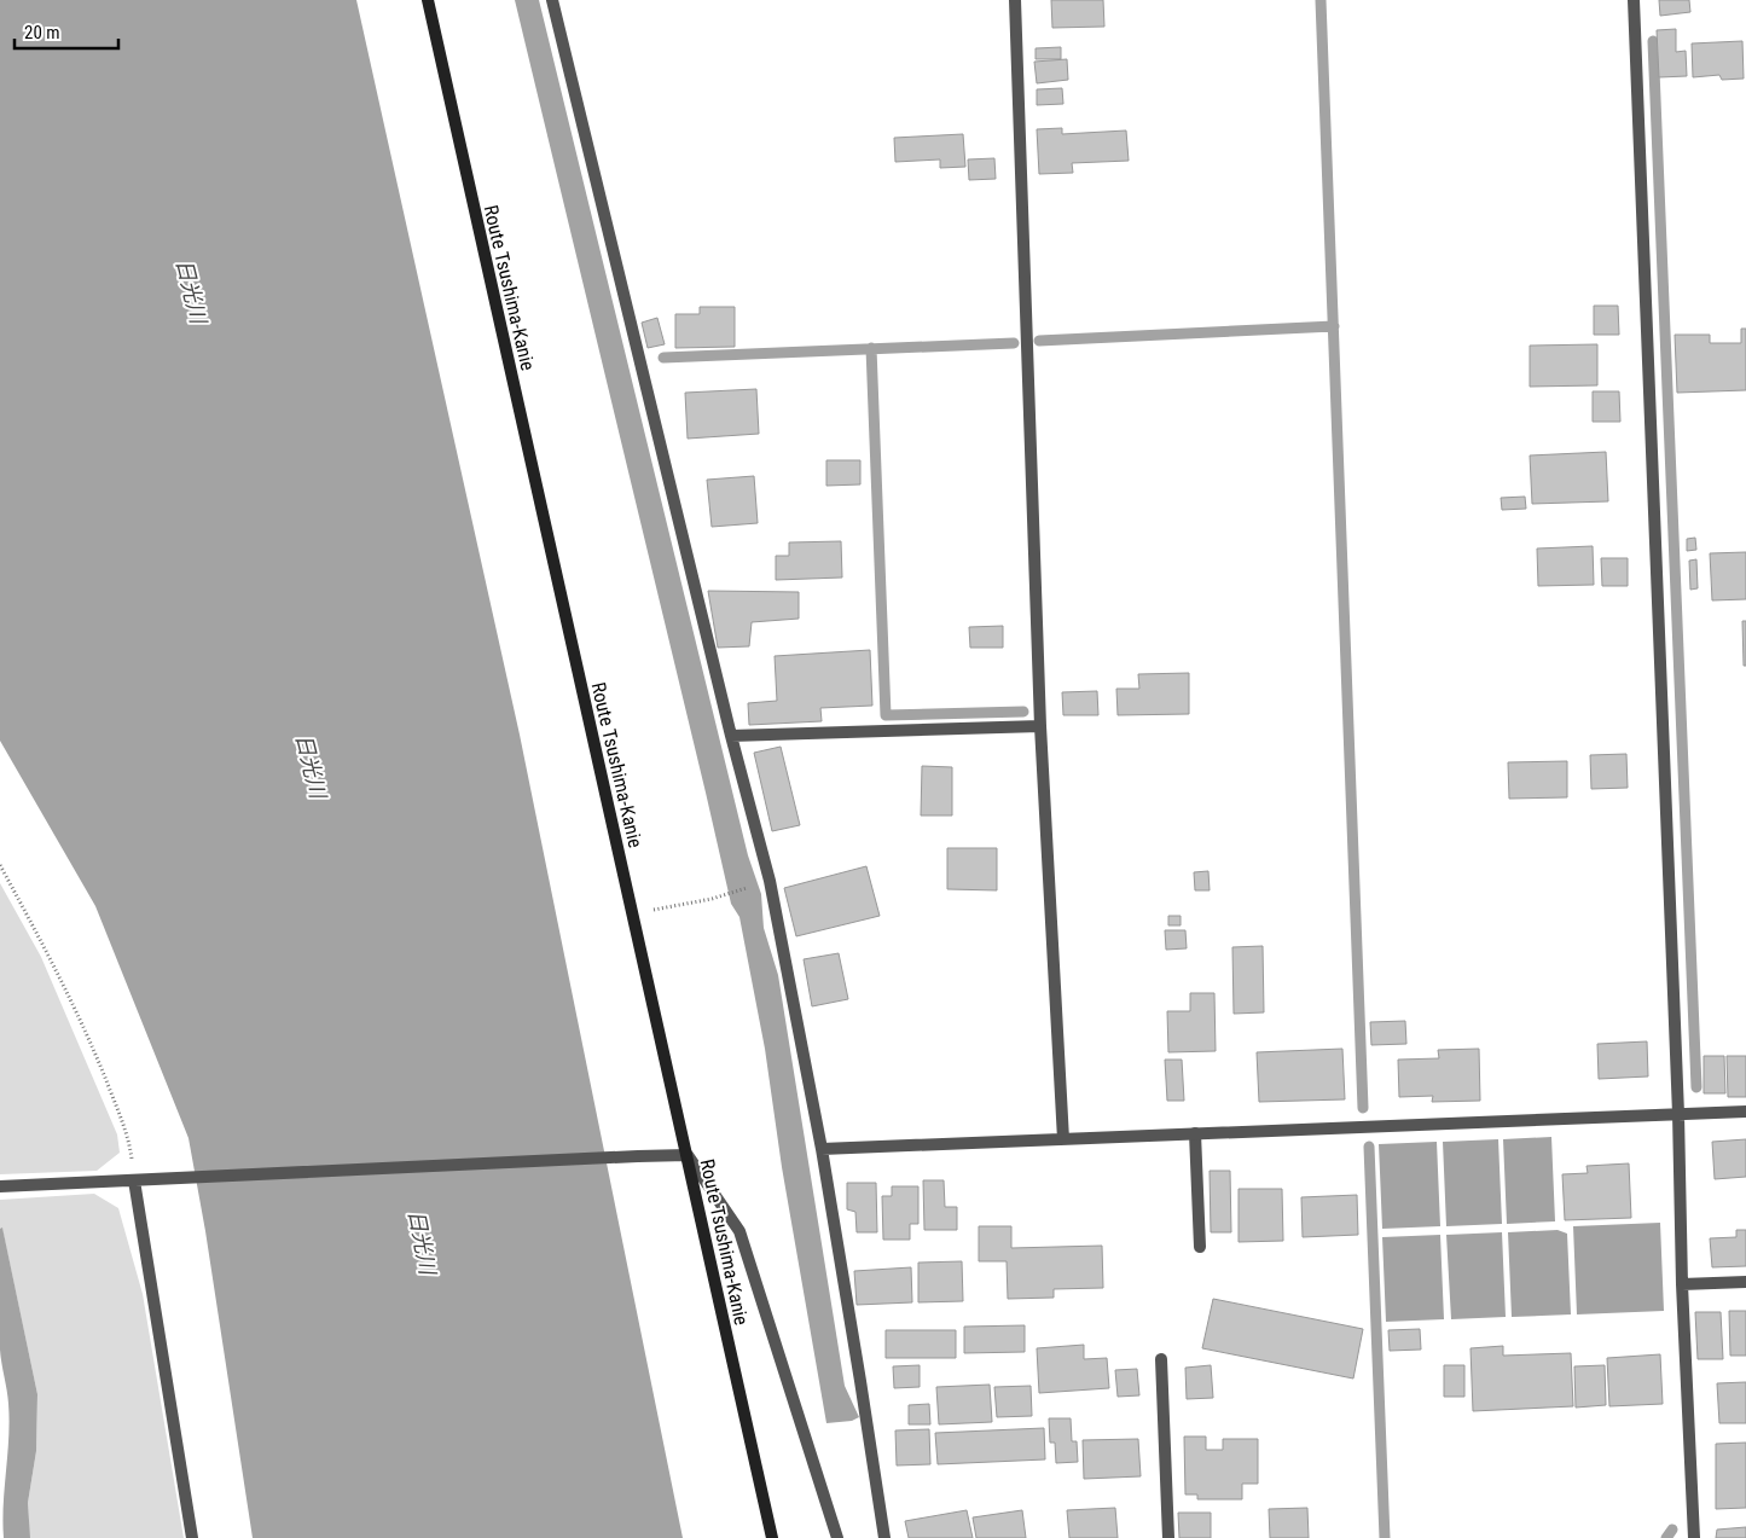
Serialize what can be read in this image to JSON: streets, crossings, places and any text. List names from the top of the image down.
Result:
{
  "streets": {
    "main road": ["Route Tsushima-Kanie"]
  },
  "water": ["日光川"],
  "scale_bar": "20 m"
}
